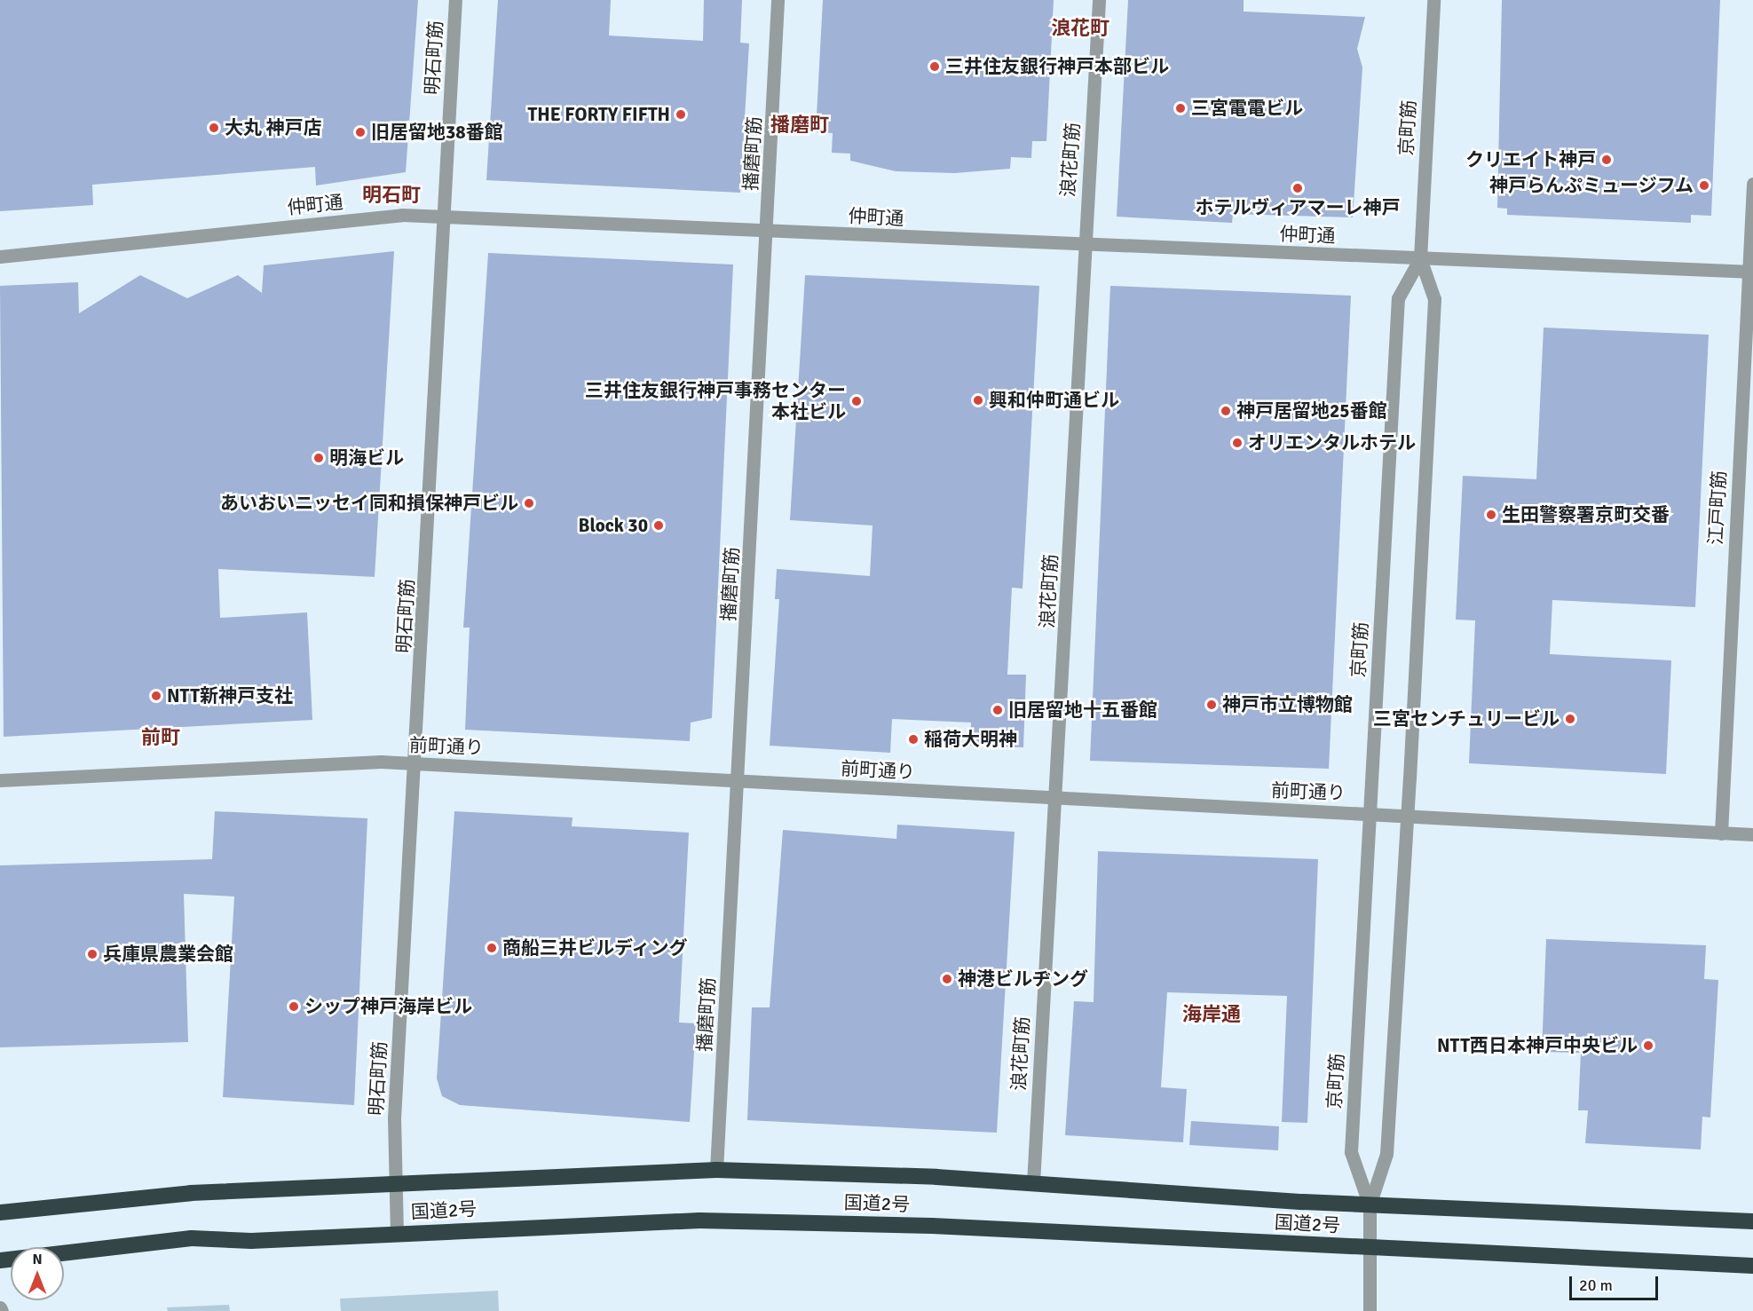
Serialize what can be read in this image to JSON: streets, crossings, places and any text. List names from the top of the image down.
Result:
{
  "streets": {
    "highway": ["国道2号"],
    "street": [
      "明石町筋",
      "京町筋",
      "播磨町筋",
      "浪花町筋",
      "仲町通",
      "江戸町筋",
      "前町通り"
    ]
  },
  "crossings": [
    ["明石町筋", "仲町通"],
    ["明石町筋", "前町通り"],
    ["明石町筋", "国道2号"],
    ["京町筋", "仲町通"],
    ["京町筋", "前町通り"],
    ["京町筋", "国道2号"],
    ["播磨町筋", "仲町通"],
    ["播磨町筋", "前町通り"],
    ["播磨町筋", "国道2号"],
    ["浪花町筋", "仲町通"],
    ["浪花町筋", "前町通り"],
    ["浪花町筋", "国道2号"],
    ["仲町通", "江戸町筋"],
    ["江戸町筋", "前町通り"]
  ],
  "districts": [
    "浪花町",
    "播磨町",
    "明石町",
    "前町",
    "海岸通"
  ],
  "places": [
    "三井住友銀行神戸本部ビル",
    "三宮電電ビル",
    "THE FORTY FIFTH",
    "大丸 神戸店",
    "旧居留地38番館",
    "クリエイト神戸",
    "神戸らんぷミュージフム",
    "ホテルヴィアマーレ神戸",
    "興和仲町通ビル",
    "三井住友銀行神戸事務センター 本社ビル",
    "神戸居留地25番館",
    "オリエンタルホテル",
    "明海ビル",
    "あいおいニッセイ同和損保神戸ビル",
    "生田警察署京町交番",
    "Block 30",
    "NTT新神戸支社",
    "神戸市立博物館",
    "旧居留地十五番館",
    "三宮センチュリービル",
    "稲荷大明神",
    "商船三井ビルディング",
    "兵庫県農業会館",
    "神港ビルヂング",
    "シップ神戸海岸ビル",
    "NTT西日本神戸中央ビル"
  ],
  "scale_bar": "20 m",
  "north": "top"
}
